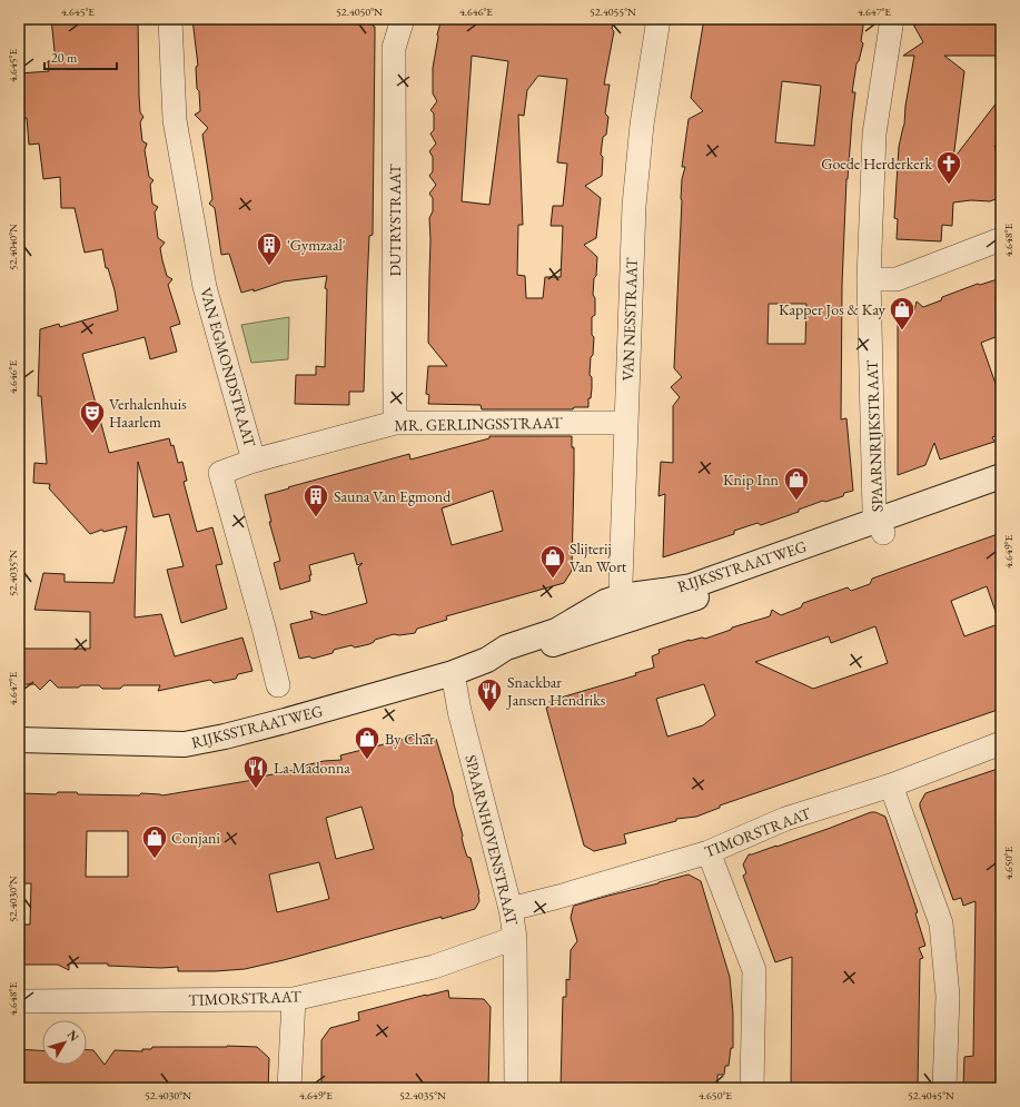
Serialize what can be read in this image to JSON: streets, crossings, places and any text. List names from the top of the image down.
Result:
{
  "streets": {
    "main road": ["RIJKSSTRAATWEG"],
    "street": [
      "DUTRYSTRAAT",
      "VAN NESSTRAAT",
      "VAN EGMONDSTRAAT",
      "MR. GERLINGSSTRAAT",
      "SPAARNRIJKSTRAAT",
      "TIMORSTRAAT",
      "SPAARNHOVENSTRAAT"
    ]
  },
  "crossings": [
    ["DUTRYSTRAAT", "MR. GERLINGSSTRAAT"],
    ["VAN NESSTRAAT", "MR. GERLINGSSTRAAT"],
    ["VAN NESSTRAAT", "RIJKSSTRAATWEG"],
    ["VAN EGMONDSTRAAT", "MR. GERLINGSSTRAAT"],
    ["SPAARNRIJKSTRAAT", "RIJKSSTRAATWEG"],
    ["RIJKSSTRAATWEG", "SPAARNHOVENSTRAAT"],
    ["TIMORSTRAAT", "SPAARNHOVENSTRAAT"]
  ],
  "places": {
    "church": ["Goede Herderkerk"],
    "building": ["'Gymzaal'", "Sauna Van Egmond"],
    "shop": [
      "Kapper Jos & Kay",
      "Knip Inn",
      "Slijterij Van Wort",
      "By Char",
      "Conjani"
    ],
    "theatre": ["Verhalenhuis Haarlem"],
    "restaurant": ["Snackbar Jansen Hendriks", "La Madonna"]
  },
  "scale_bar": "20 m",
  "north": "top right",
  "coordinates": [
    "4.645°E",
    "52.4050°N",
    "4.646°E",
    "52.4055°N",
    "4.647°E",
    "4.648°E",
    "52.4040°N",
    "4.649°E",
    "52.4035°N",
    "4.650°E",
    "52.4030°N",
    "52.4045°N"
  ]
}
